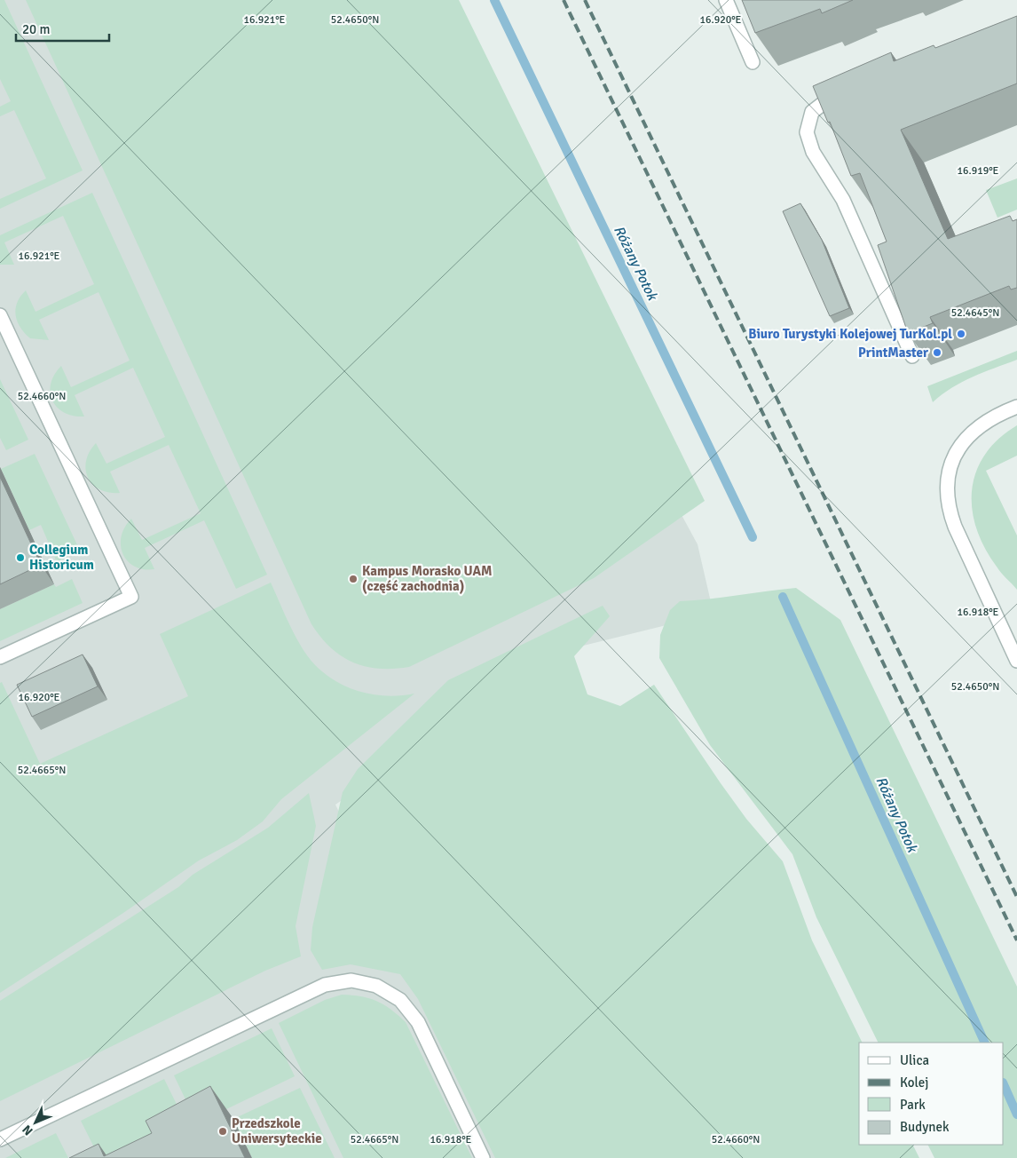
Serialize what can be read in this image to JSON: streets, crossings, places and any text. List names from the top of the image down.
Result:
{
  "water": ["Różany Potok"],
  "places": [
    "Biuro Turystyki Kolejowej TurKol.pl",
    "PrintMaster",
    "Collegium Historicum",
    "Kampus Morasko UAM (część zachodnia)",
    "Przedszkole Uniwersyteckie"
  ],
  "legend": [
    "Ulica",
    "Kolej",
    "Park",
    "Budynek"
  ],
  "scale_bar": "20 m",
  "north": "bottom left",
  "coordinates": [
    "16.921°E",
    "16.920°E",
    "52.4650°N",
    "16.919°E",
    "52.4645°N",
    "52.4660°N",
    "16.918°E",
    "52.4665°N"
  ]
}
